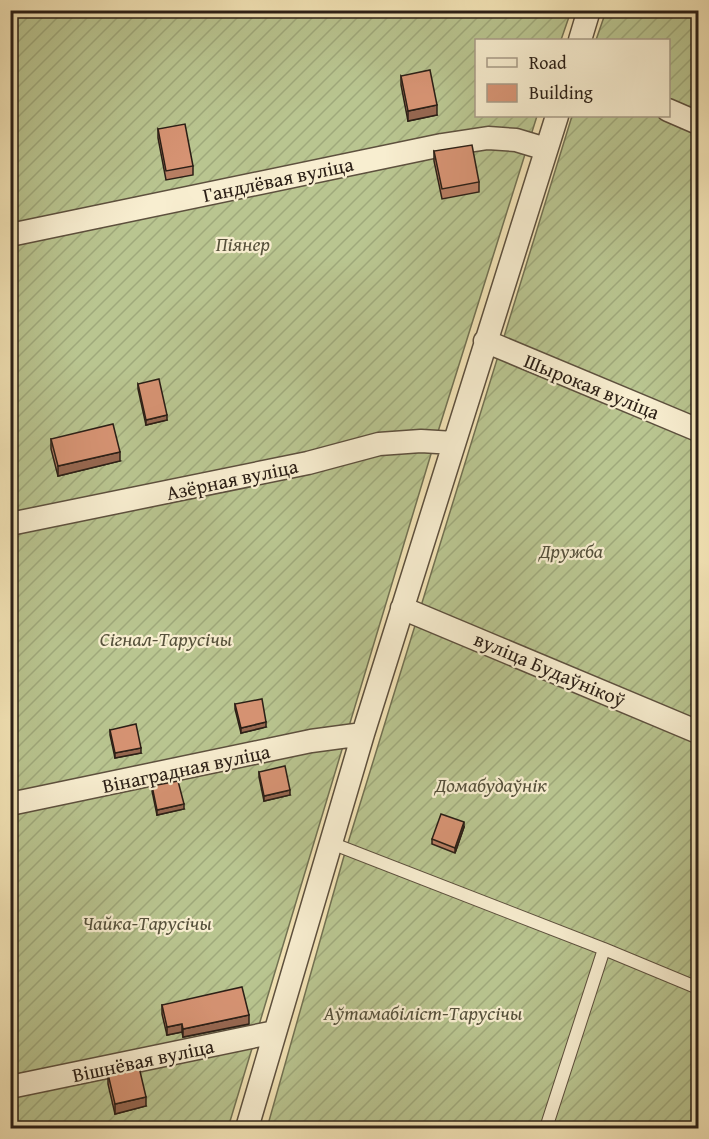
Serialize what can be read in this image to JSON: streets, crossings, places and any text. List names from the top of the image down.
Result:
{
  "streets": {
    "street": [
      "Гандлёвая вуліца",
      "Шырокая вуліца",
      "Азёрная вуліца",
      "вуліца Будаўнікоў",
      "Вінаградная вуліца",
      "Вішнёвая вуліца"
    ]
  },
  "parks": [
    "Піянер",
    "Дружба",
    "Сігнал-Тарусічы",
    "Домабудаўнік",
    "Чайка-Тарусічы",
    "Аўтамабіліст-Тарусічы"
  ],
  "legend": ["Road", "Building"]
}
